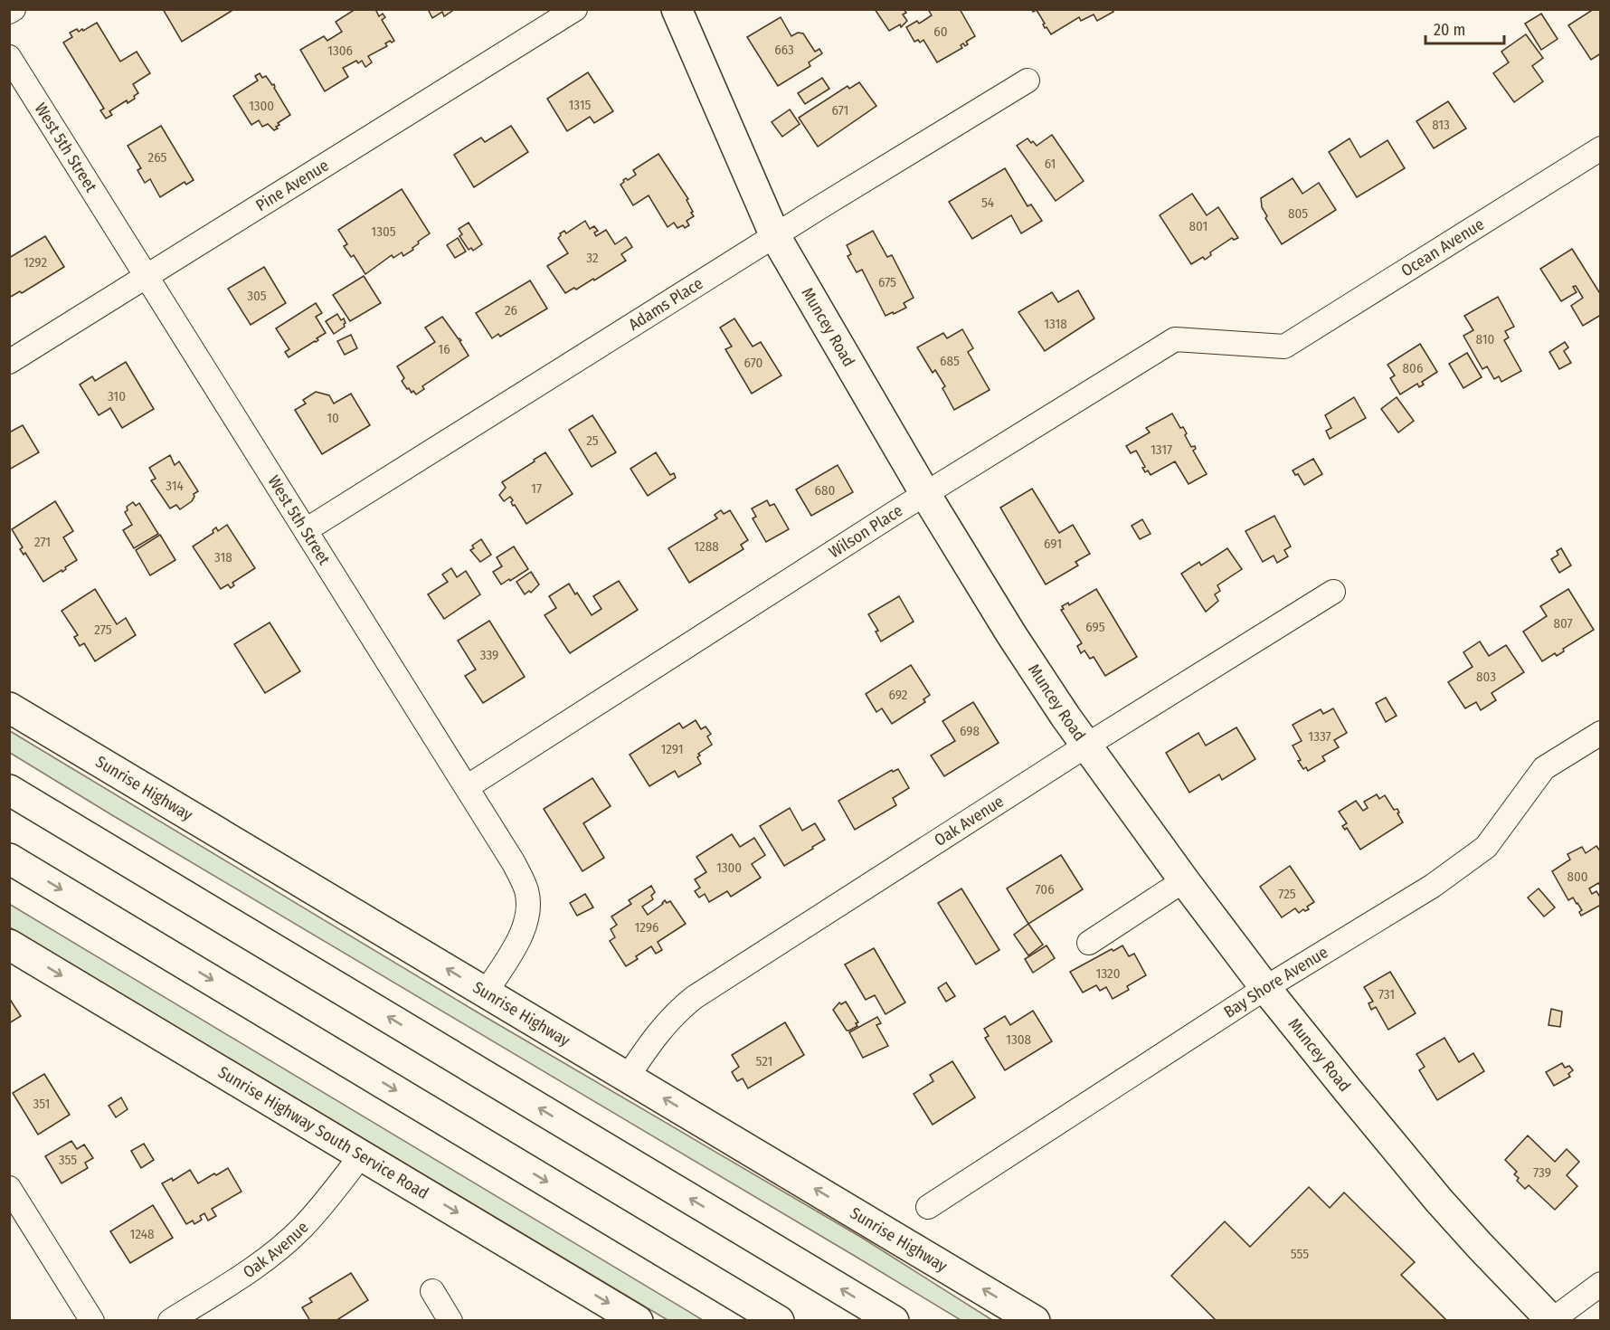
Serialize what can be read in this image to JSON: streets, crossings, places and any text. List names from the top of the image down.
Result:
{
  "streets": {
    "main road": ["Muncey Road", "Sunrise Highway", "Sunrise Highway South Service Road"],
    "street": [
      "West 5th Street",
      "Pine Avenue",
      "Ocean Avenue",
      "Adams Place",
      "Wilson Place",
      "Oak Avenue",
      "Bay Shore Avenue"
    ]
  },
  "crossings": [
    ["West 5th Street", "Pine Avenue"],
    ["West 5th Street", "Adams Place"],
    ["West 5th Street", "Wilson Place"],
    ["West 5th Street", "Sunrise Highway"],
    ["Ocean Avenue", "Wilson Place"],
    ["Adams Place", "Muncey Road"],
    ["Muncey Road", "Wilson Place"],
    ["Muncey Road", "Oak Avenue"],
    ["Muncey Road", "Bay Shore Avenue"],
    ["Sunrise Highway", "Oak Avenue"],
    ["Oak Avenue", "Sunrise Highway South Service Road"]
  ],
  "house_numbers": [
    "60",
    "663",
    "1306",
    "1315",
    "1300",
    "671",
    "813",
    "265",
    "61",
    "54",
    "805",
    "801",
    "1305",
    "32",
    "1292",
    "675",
    "305",
    "26",
    "1318",
    "810",
    "16",
    "685",
    "670",
    "806",
    "310",
    "10",
    "25",
    "1317",
    "314",
    "17",
    "680",
    "271",
    "691",
    "1288",
    "318",
    "807",
    "695",
    "275",
    "339",
    "803",
    "692",
    "698",
    "1337",
    "1291",
    "1300",
    "800",
    "706",
    "725",
    "1296",
    "1320",
    "731",
    "1308",
    "521",
    "351",
    "355",
    "739",
    "1248",
    "555"
  ],
  "scale_bar": "20 m"
}
